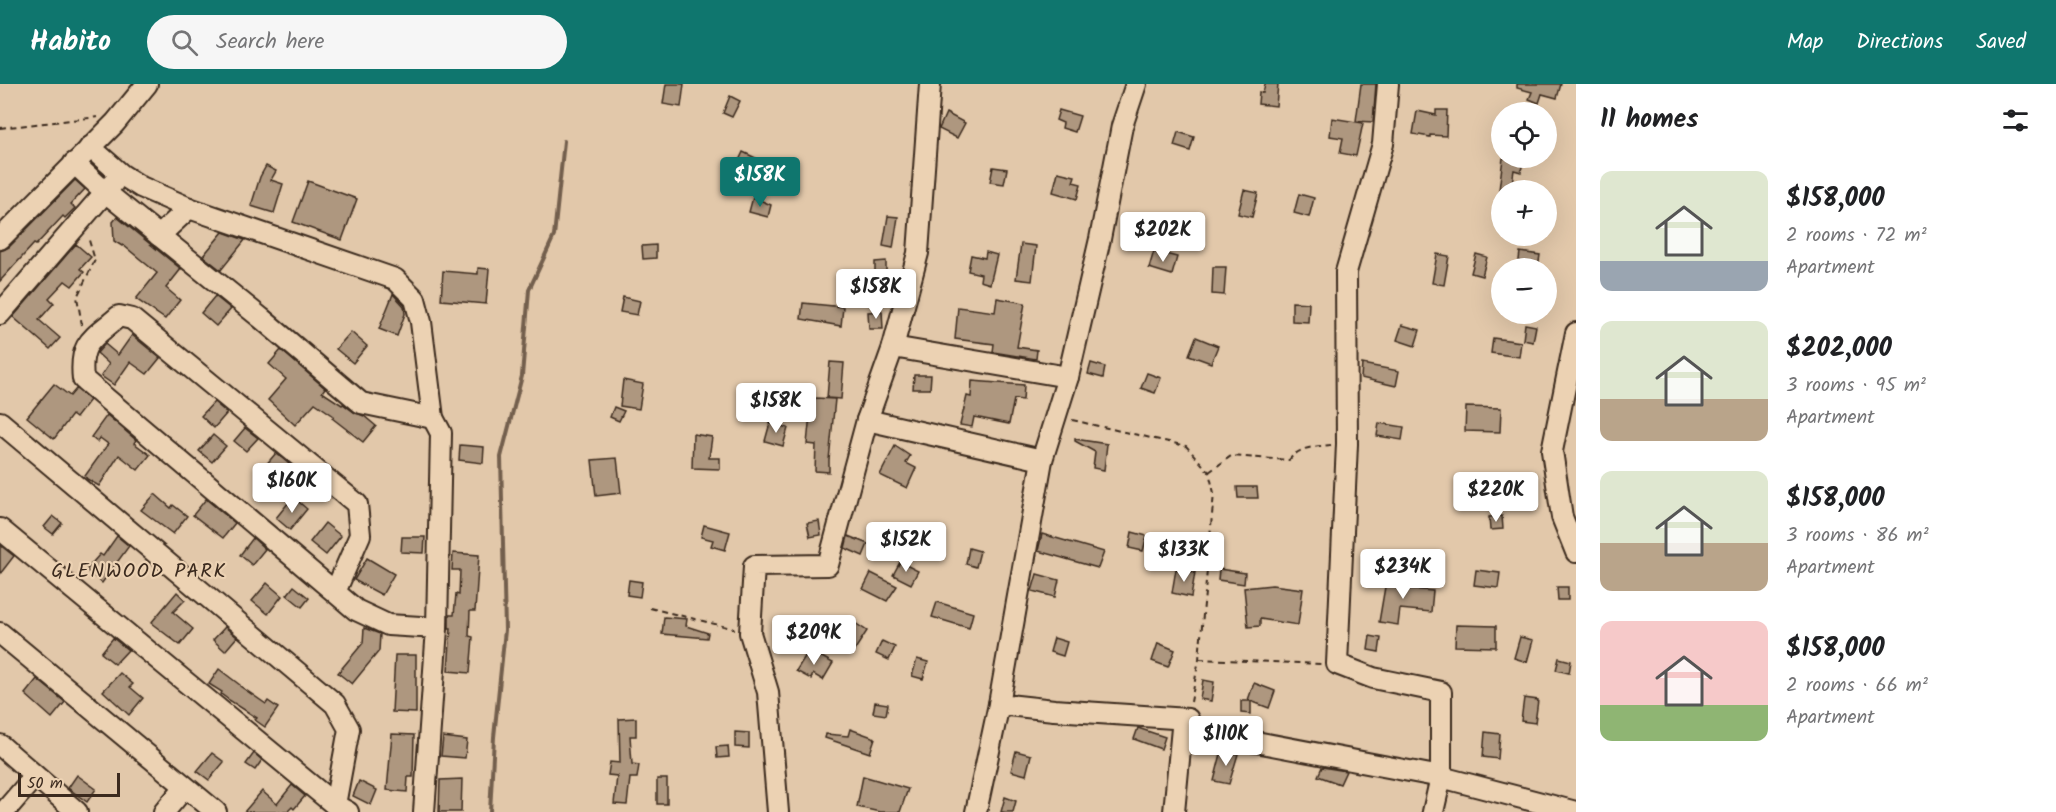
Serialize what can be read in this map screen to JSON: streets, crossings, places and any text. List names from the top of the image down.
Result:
{
  "districts": ["GLENWOOD PARK"],
  "scale_bar": "50 m",
  "page": {
    "header": "Habito",
    "search": "Search here",
    "nav": ["Map", "Directions", "Saved"],
    "heading": "11 homes",
    "map_buttons": ["+", "−"],
    "list": [
      {
        "name": "$158,000",
        "note": "2 rooms · 72 m² · Apartment"
      },
      {
        "name": "$202,000",
        "note": "3 rooms · 95 m² · Apartment"
      },
      {
        "name": "$158,000",
        "note": "3 rooms · 86 m² · Apartment"
      },
      {
        "name": "$158,000",
        "note": "2 rooms · 66 m² · Apartment"
      }
    ],
    "price": [
      "$158K",
      "$202K",
      "$158K",
      "$158K",
      "$160K",
      "$220K",
      "$152K",
      "$133K",
      "$234K",
      "$209K",
      "$110K"
    ],
    "scale": "50 m"
  }
}
